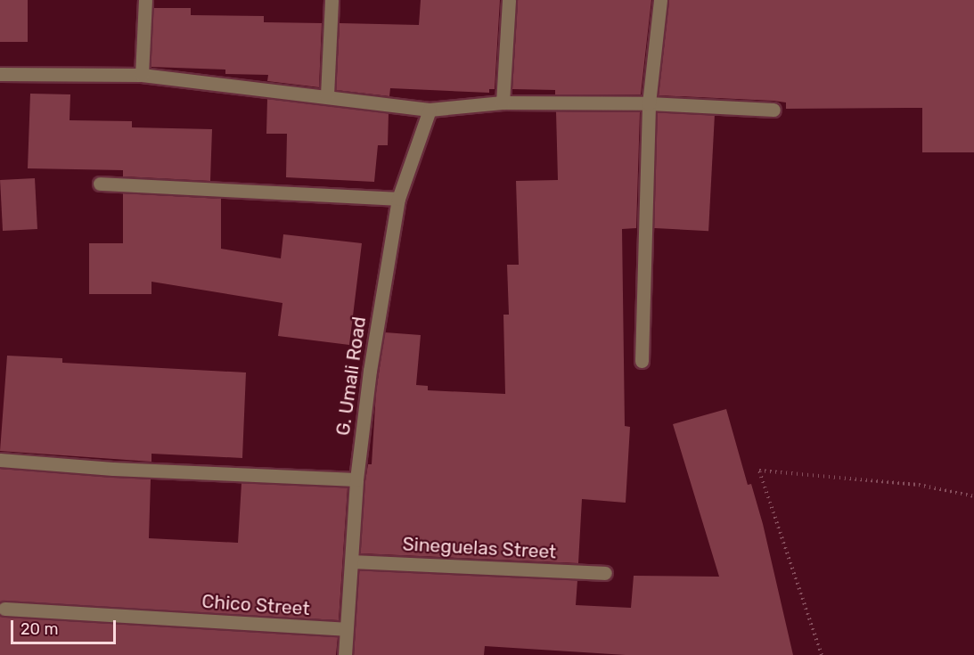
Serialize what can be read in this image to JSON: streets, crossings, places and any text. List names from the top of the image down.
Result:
{
  "streets": {
    "street": ["G. Umali Road", "Sineguelas Street", "Chico Street"]
  },
  "crossings": [
    ["G. Umali Road", "Sineguelas Street"],
    ["G. Umali Road", "Chico Street"]
  ],
  "scale_bar": "20 m"
}
